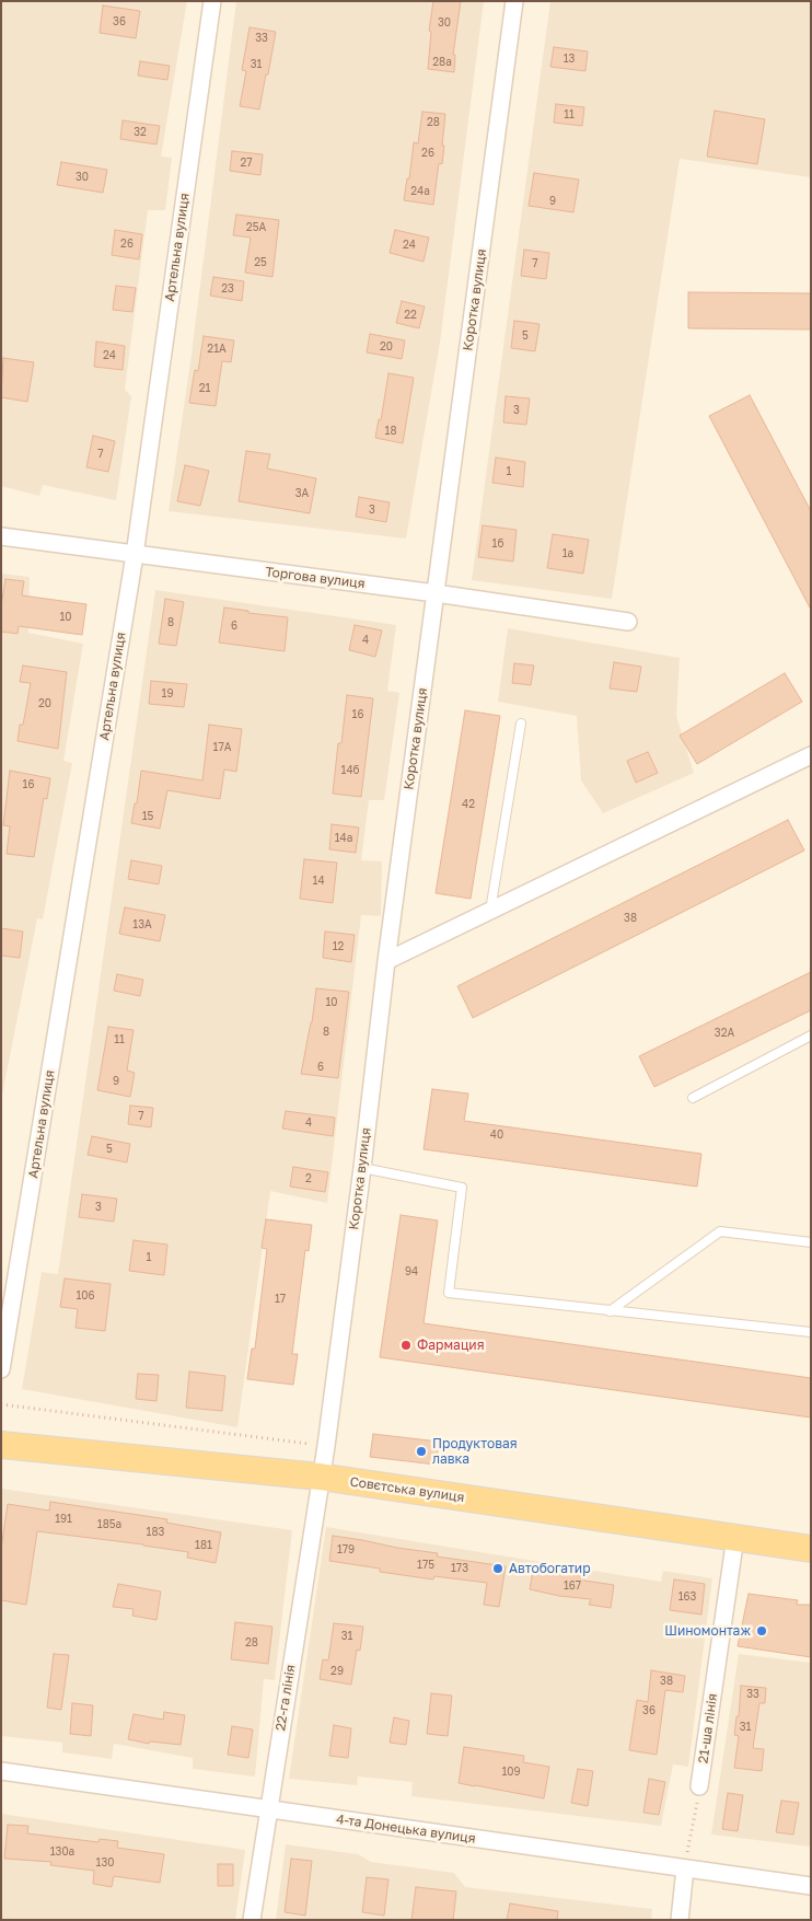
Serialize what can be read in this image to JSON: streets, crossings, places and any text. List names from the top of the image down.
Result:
{
  "streets": {
    "main road": ["Совєтська вулиця"],
    "street": [
      "Артельна вулиця",
      "Коротка вулиця",
      "Торгова вулиця",
      "22-га лінія",
      "21-ша лінія",
      "4-та Донецька вулиця"
    ]
  },
  "crossings": [
    ["Артельна вулиця", "Торгова вулиця"],
    ["Коротка вулиця", "Торгова вулиця"],
    ["Коротка вулиця", "Совєтська вулиця"],
    ["Коротка вулиця", "22-га лінія"],
    ["Совєтська вулиця", "22-га лінія"],
    ["Совєтська вулиця", "21-ша лінія"],
    ["22-га лінія", "4-та Донецька вулиця"]
  ],
  "places": [
    "Фармация",
    "Продуктовая лавка",
    "Автобогатир",
    "Шиномонтаж"
  ],
  "house_numbers": [
    "36",
    "30",
    "33",
    "13",
    "28а",
    "31",
    "11",
    "28",
    "32",
    "26",
    "27",
    "30",
    "24а",
    "9",
    "25А",
    "26",
    "24",
    "25",
    "7",
    "23",
    "22",
    "5",
    "20",
    "21А",
    "24",
    "21",
    "3",
    "18",
    "7",
    "1",
    "3А",
    "3",
    "1б",
    "1а",
    "10",
    "8",
    "6",
    "4",
    "19",
    "20",
    "16",
    "17А",
    "14б",
    "16",
    "42",
    "15",
    "14а",
    "14",
    "38",
    "13А",
    "12",
    "10",
    "8",
    "32А",
    "11",
    "6",
    "9",
    "7",
    "4",
    "40",
    "5",
    "2",
    "3",
    "1",
    "94",
    "106",
    "17",
    "191",
    "185а",
    "183",
    "181",
    "179",
    "175",
    "173",
    "167",
    "163",
    "31",
    "28",
    "29",
    "38",
    "33",
    "36",
    "31",
    "109",
    "130а",
    "130"
  ]
}
